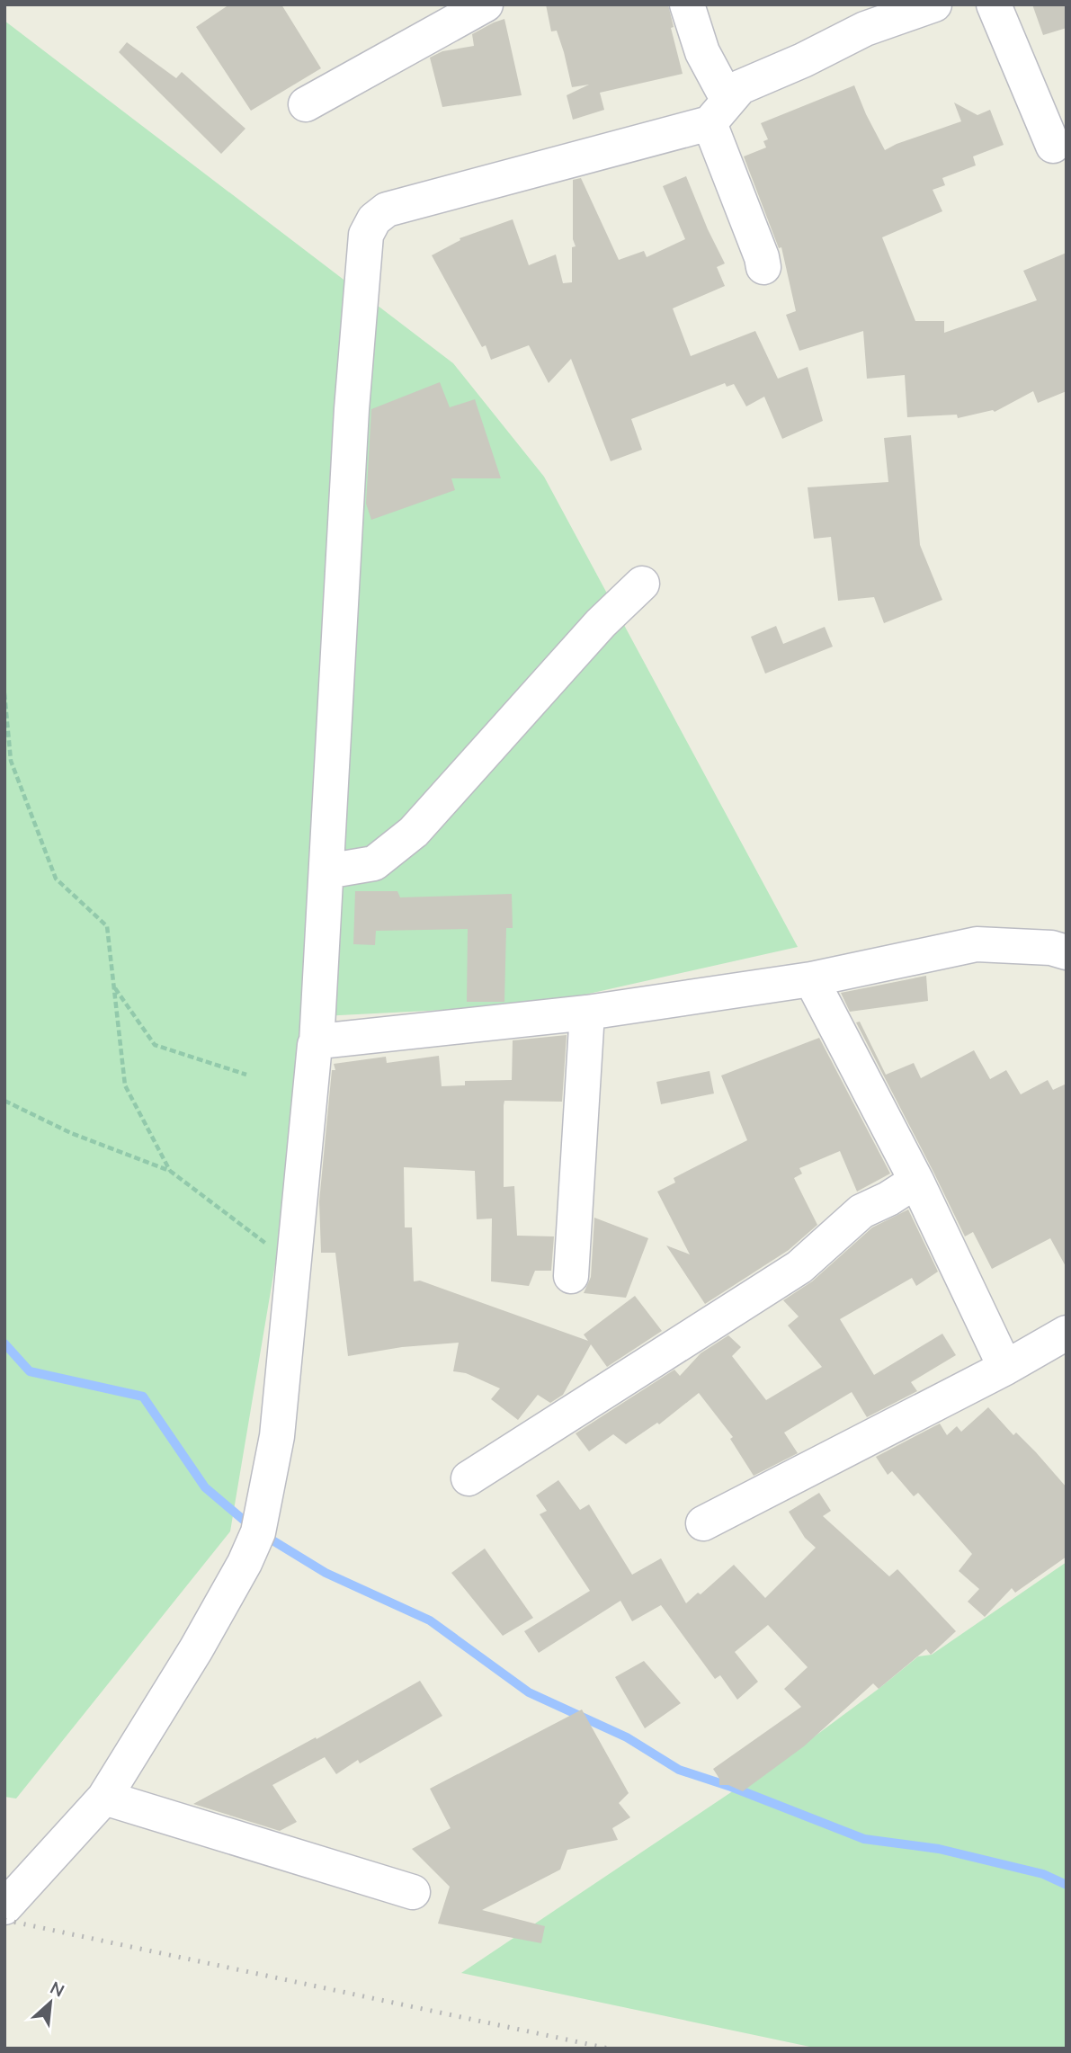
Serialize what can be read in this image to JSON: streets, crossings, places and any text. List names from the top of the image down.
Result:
{
  "north": "top right"
}
